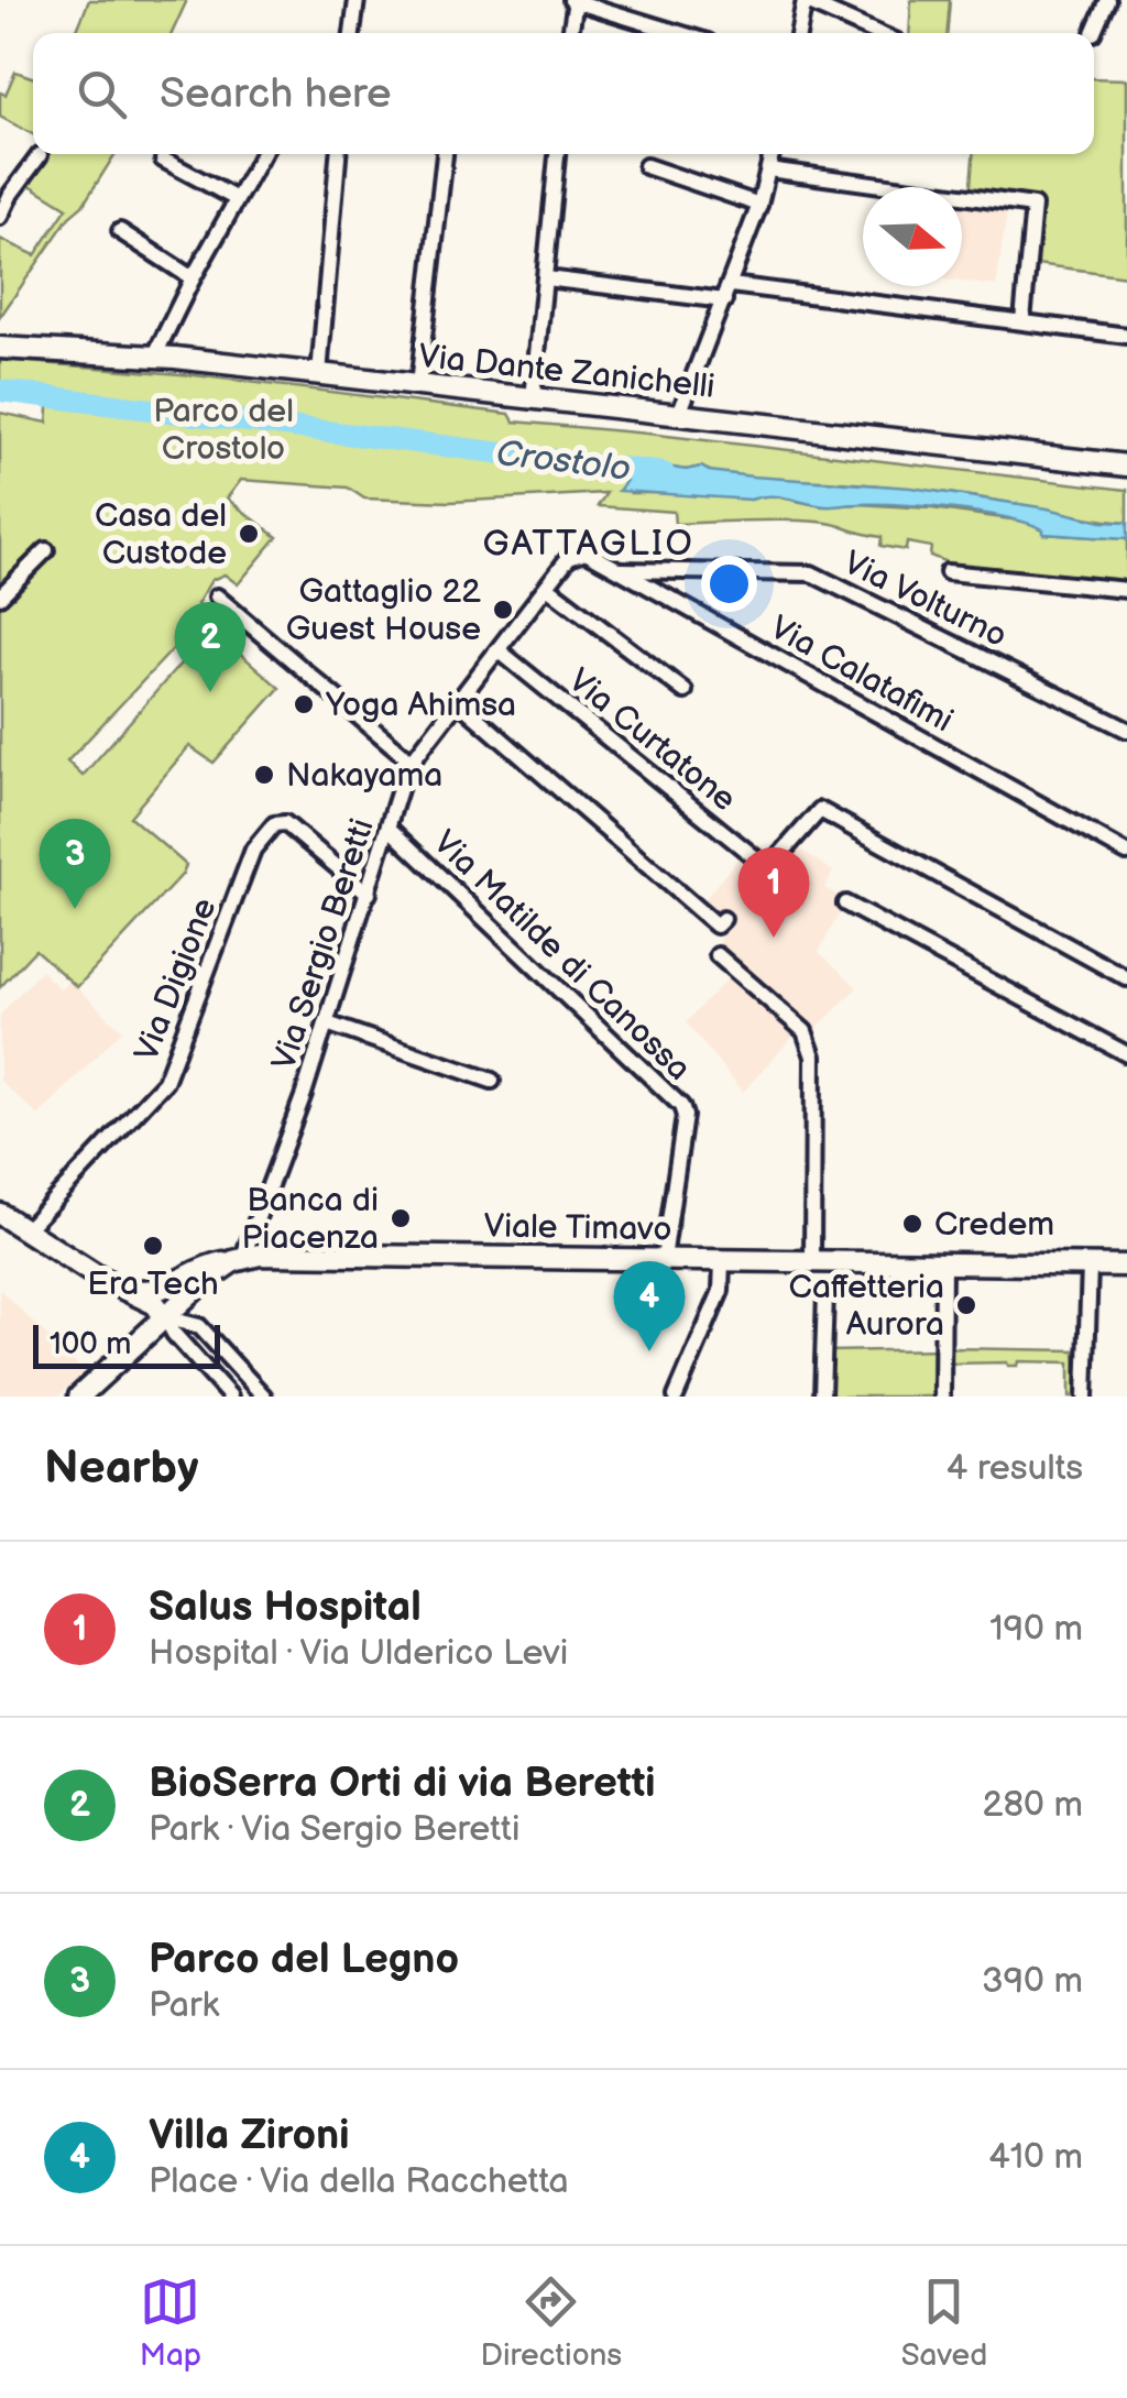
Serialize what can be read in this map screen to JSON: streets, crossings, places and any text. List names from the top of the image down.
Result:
{
  "streets": {
    "street": [
      "Via Dante Zanichelli",
      "Via Volturno",
      "Via Calatafimi",
      "Via Curtatone",
      "Via Sergio Beretti",
      "Via Matilde di Canossa",
      "Via Digione",
      "Viale Timavo"
    ]
  },
  "crossings": [
    ["Via Volturno", "Via Calatafimi"],
    ["Via Calatafimi", "Via Sergio Beretti"],
    ["Via Curtatone", "Via Sergio Beretti"],
    ["Via Sergio Beretti", "Via Matilde di Canossa"],
    ["Via Sergio Beretti", "Via Digione"],
    ["Via Sergio Beretti", "Viale Timavo"],
    ["Via Matilde di Canossa", "Viale Timavo"]
  ],
  "districts": ["GATTAGLIO"],
  "water": ["Crostolo"],
  "parks": ["Parco del Crostolo"],
  "places": [
    "Casa del Custode",
    "Gattaglio 22 Guest House",
    "Yoga Ahimsa",
    "Nakayama",
    "Banca di Piacenza",
    "Credem",
    "Era Tech",
    "Caffetteria Aurora"
  ],
  "scale_bar": "100 m",
  "north": "right",
  "page": {
    "search": "Search here",
    "pins": [
      "2",
      "3",
      "1",
      "4"
    ],
    "scale": "100 m",
    "heading": ["Nearby", "4 results"],
    "list": [
      {
        "mark": "1",
        "name": "Salus Hospital",
        "note": "Hospital · Via Ulderico Levi",
        "value": "190 m"
      },
      {
        "mark": "2",
        "name": "BioSerra Orti di via Beretti",
        "note": "Park · Via Sergio Beretti",
        "value": "280 m"
      },
      {
        "mark": "3",
        "name": "Parco del Legno",
        "note": "Park",
        "value": "390 m"
      },
      {
        "mark": "4",
        "name": "Villa Zironi",
        "note": "Place · Via della Racchetta",
        "value": "410 m"
      }
    ],
    "nav": ["Map", "Directions", "Saved"]
  }
}
